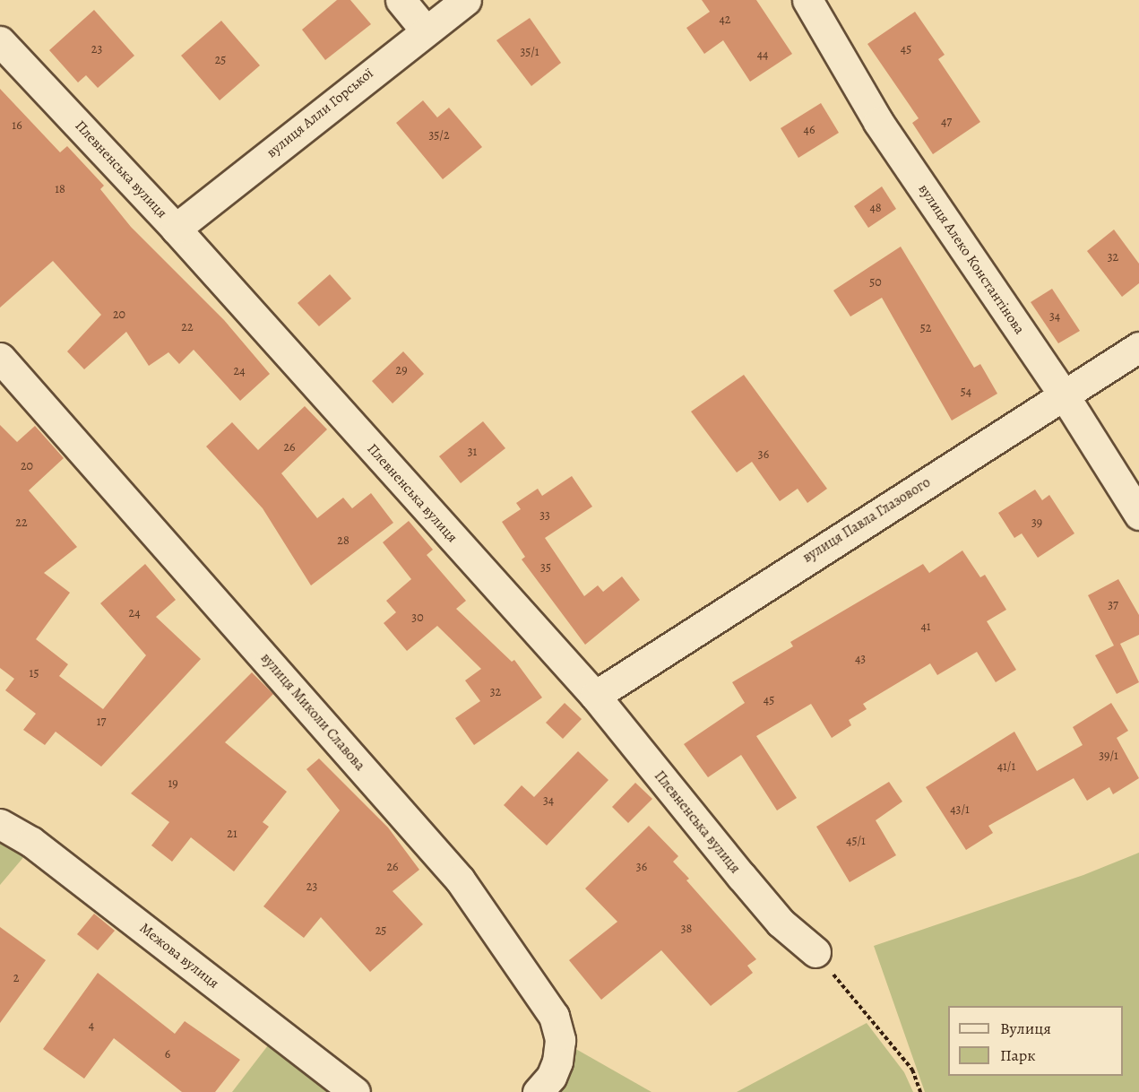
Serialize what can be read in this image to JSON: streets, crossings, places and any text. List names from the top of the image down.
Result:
{
  "streets": {
    "street": [
      "вулиця Алли Горської",
      "Плевненська вулиця",
      "вулиця Алеко Константінова",
      "вулиця Павла Глазового",
      "вулиця Миколи Славова",
      "Межова вулиця"
    ]
  },
  "crossings": [
    ["вулиця Алли Горської", "Плевненська вулиця"],
    ["Плевненська вулиця", "вулиця Павла Глазового"],
    ["вулиця Алеко Константінова", "вулиця Павла Глазового"]
  ],
  "house_numbers": [
    "42",
    "23",
    "45",
    "35/1",
    "44",
    "25",
    "47",
    "16",
    "46",
    "35/2",
    "18",
    "48",
    "32",
    "50",
    "20",
    "34",
    "22",
    "52",
    "29",
    "24",
    "54",
    "26",
    "31",
    "36",
    "20",
    "33",
    "22",
    "39",
    "28",
    "35",
    "37",
    "24",
    "30",
    "41",
    "43",
    "15",
    "32",
    "45",
    "17",
    "39/1",
    "41/1",
    "19",
    "34",
    "43/1",
    "21",
    "45/1",
    "26",
    "36",
    "23",
    "38",
    "25",
    "2",
    "4",
    "6"
  ],
  "legend": ["Вулиця", "Парк"]
}
